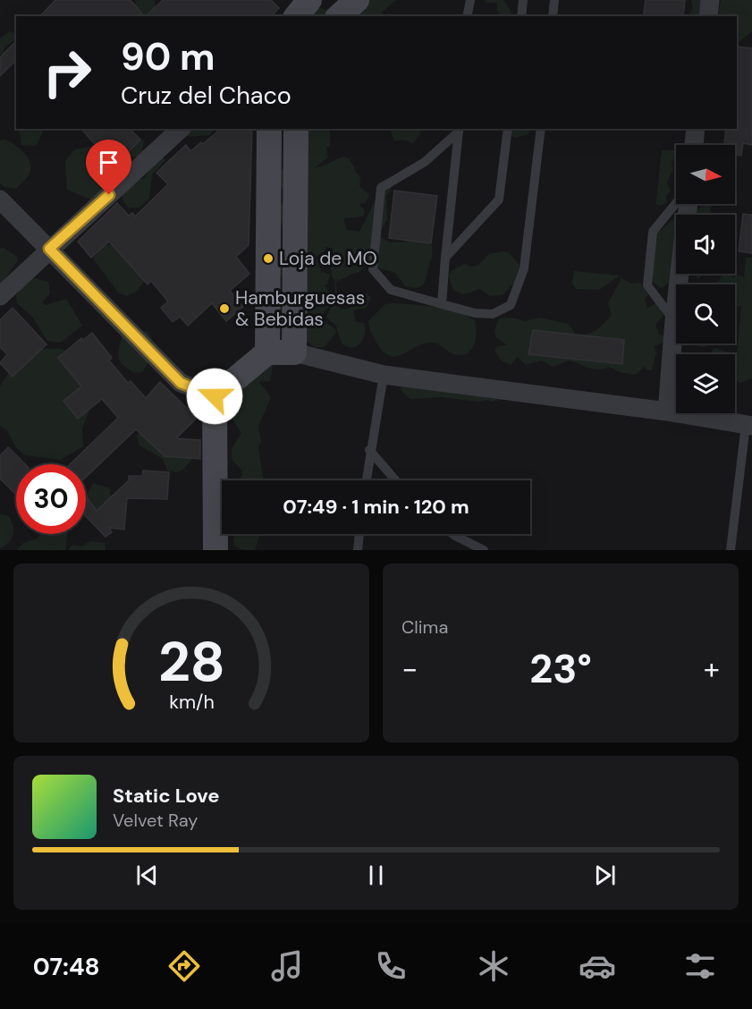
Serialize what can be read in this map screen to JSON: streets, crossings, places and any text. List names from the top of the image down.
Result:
{
  "places": ["Loja de MO", "Hamburguesas & Bebidas"],
  "north": "right",
  "page": {
    "turn": ["90 m", "Cruz del Chaco"],
    "limit": "30",
    "trip": "07:49 · 1 min · 120 m",
    "tile": "Clima",
    "heat": ["−", "23°", "+"],
    "song": ["Static Love", "Velvet Ray"],
    "tabs": "07:48",
    "gauge": ["28", "km/h"]
  }
}
